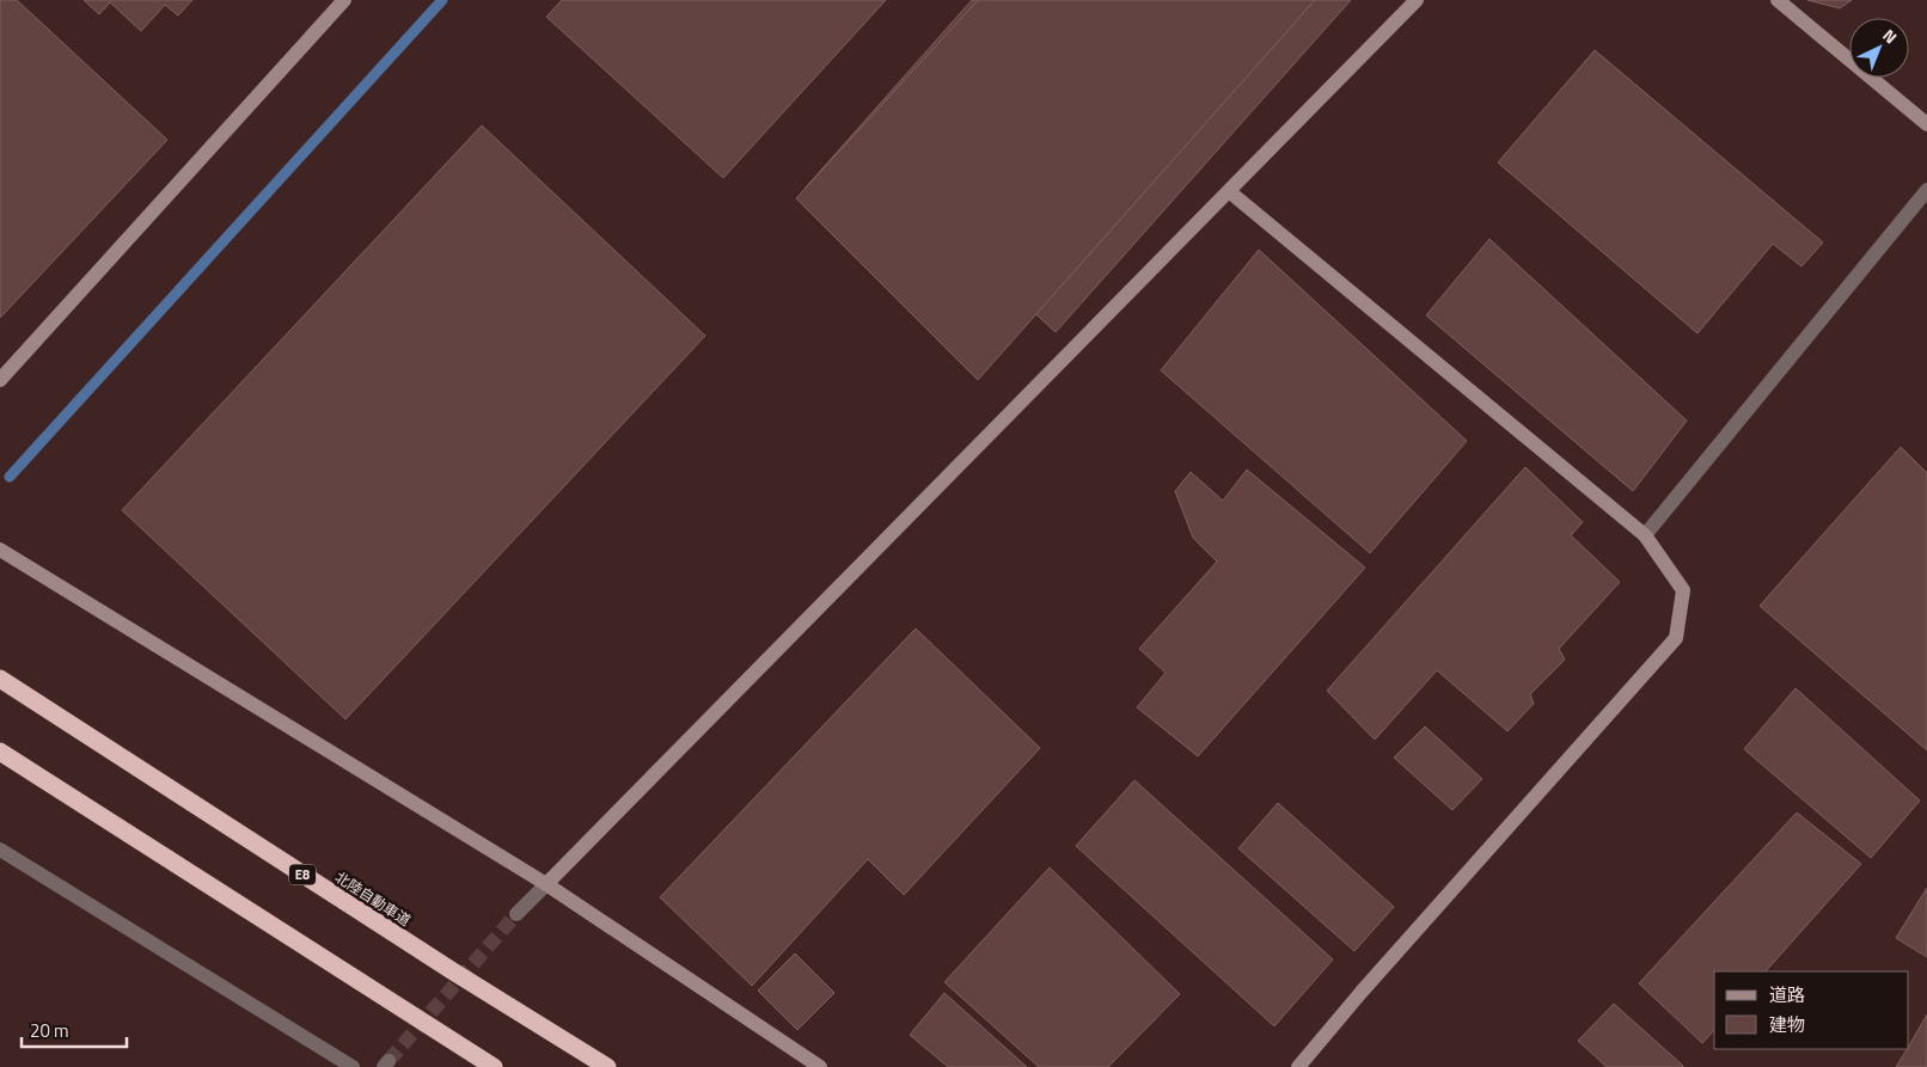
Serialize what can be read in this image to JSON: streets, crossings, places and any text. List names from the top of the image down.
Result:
{
  "streets": {
    "highway": ["E8", "北陸自動車道"]
  },
  "legend": ["道路", "建物"],
  "scale_bar": "20 m",
  "north": "top right"
}
